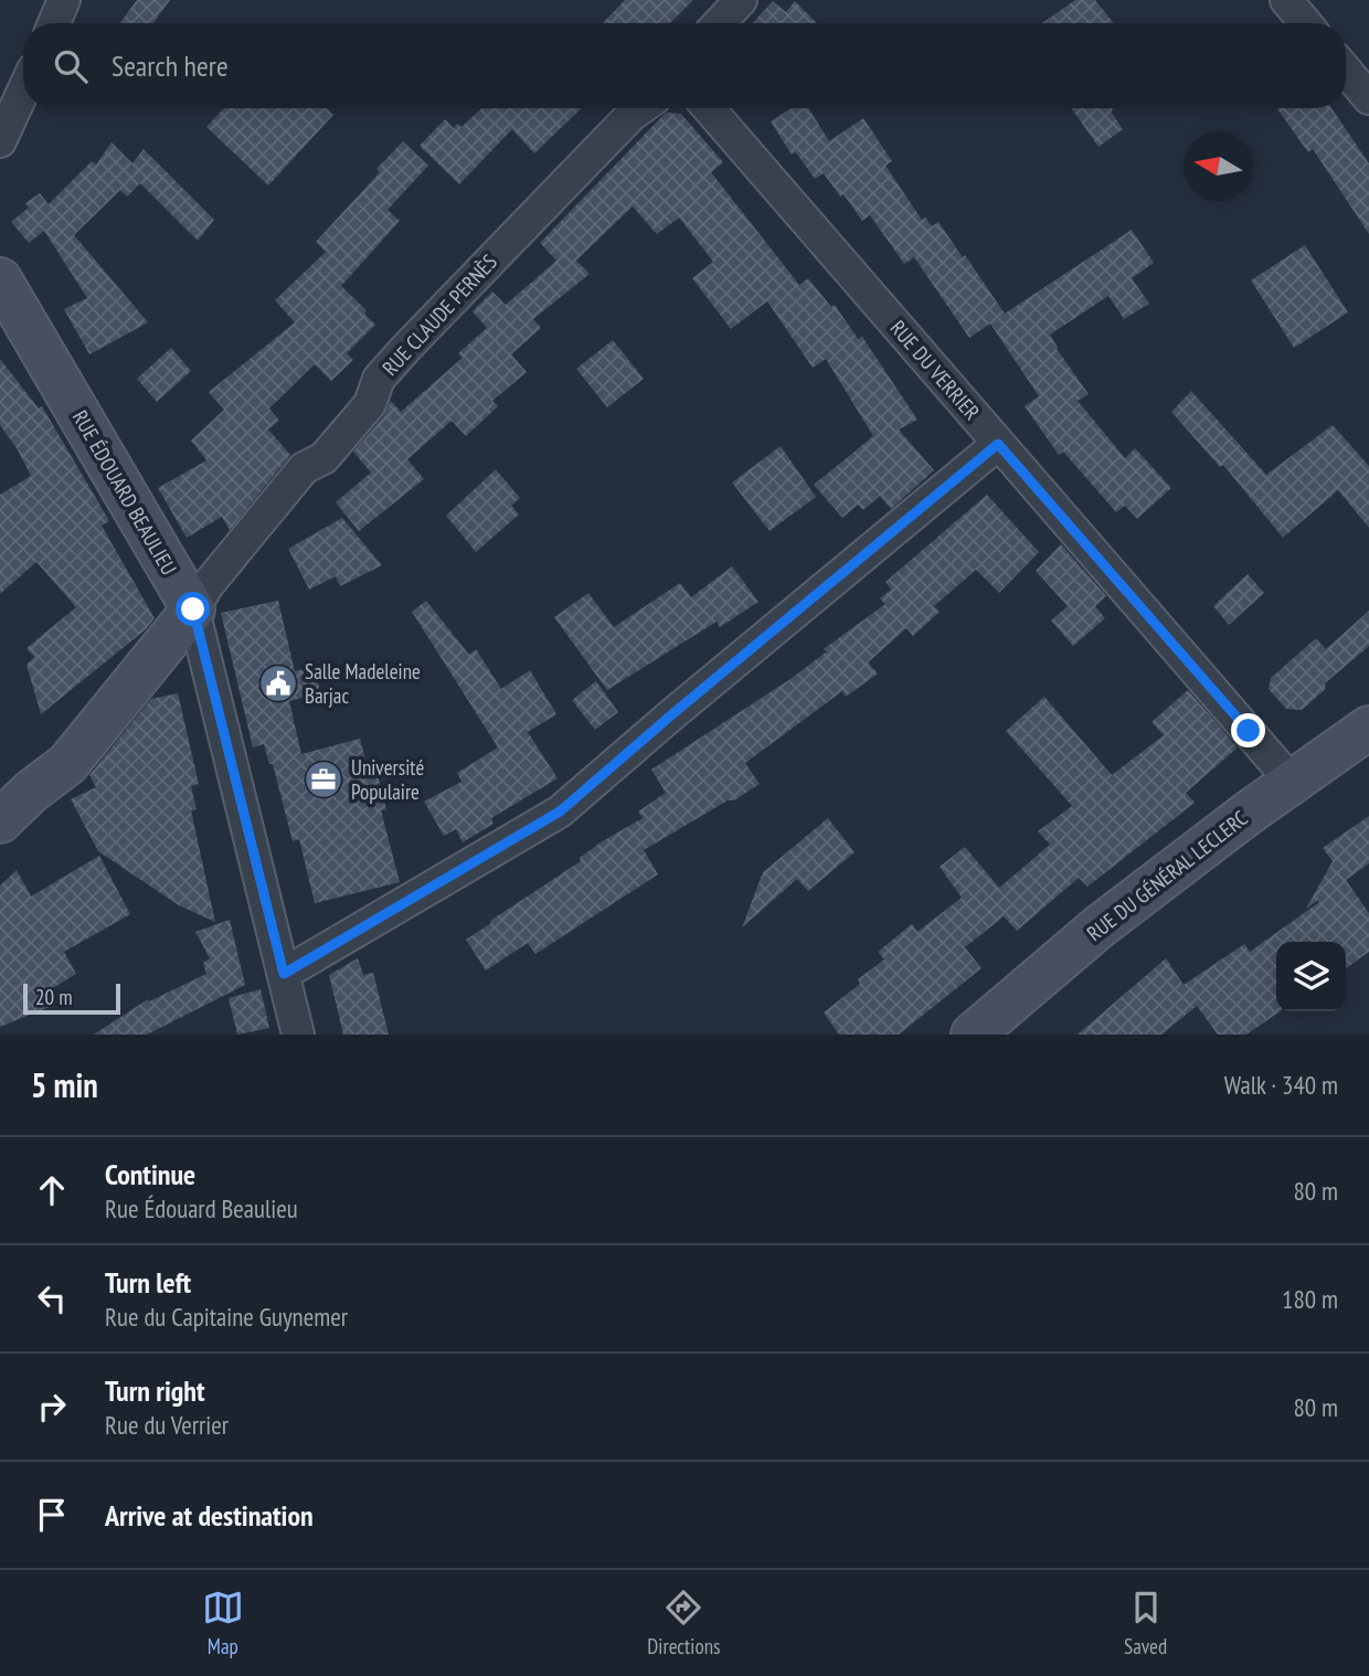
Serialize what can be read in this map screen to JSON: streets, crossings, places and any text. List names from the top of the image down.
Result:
{
  "streets": {
    "street": [
      "RUE CLAUDE PERNÈS",
      "RUE DU VERRIER",
      "RUE ÉDOUARD BEAULIEU",
      "RUE DU GÉNÉRAL LECLERC"
    ]
  },
  "crossings": [
    ["RUE CLAUDE PERNÈS", "RUE ÉDOUARD BEAULIEU"],
    ["RUE DU VERRIER", "RUE DU GÉNÉRAL LECLERC"]
  ],
  "places": {
    "public building": ["Salle Madeleine Barjac"],
    "office": ["Université Populaire"]
  },
  "scale_bar": "20 m",
  "north": "left",
  "page": {
    "search": "Search here",
    "scale": "20 m",
    "heading": ["5 min", "Walk · 340 m"],
    "list": [
      ["Continue", "Rue Édouard Beaulieu", "80 m"],
      ["Turn left", "Rue du Capitaine Guynemer", "180 m"],
      ["Turn right", "Rue du Verrier", "80 m"],
      "Arrive at destination"
    ],
    "nav": ["Map", "Directions", "Saved"]
  }
}
